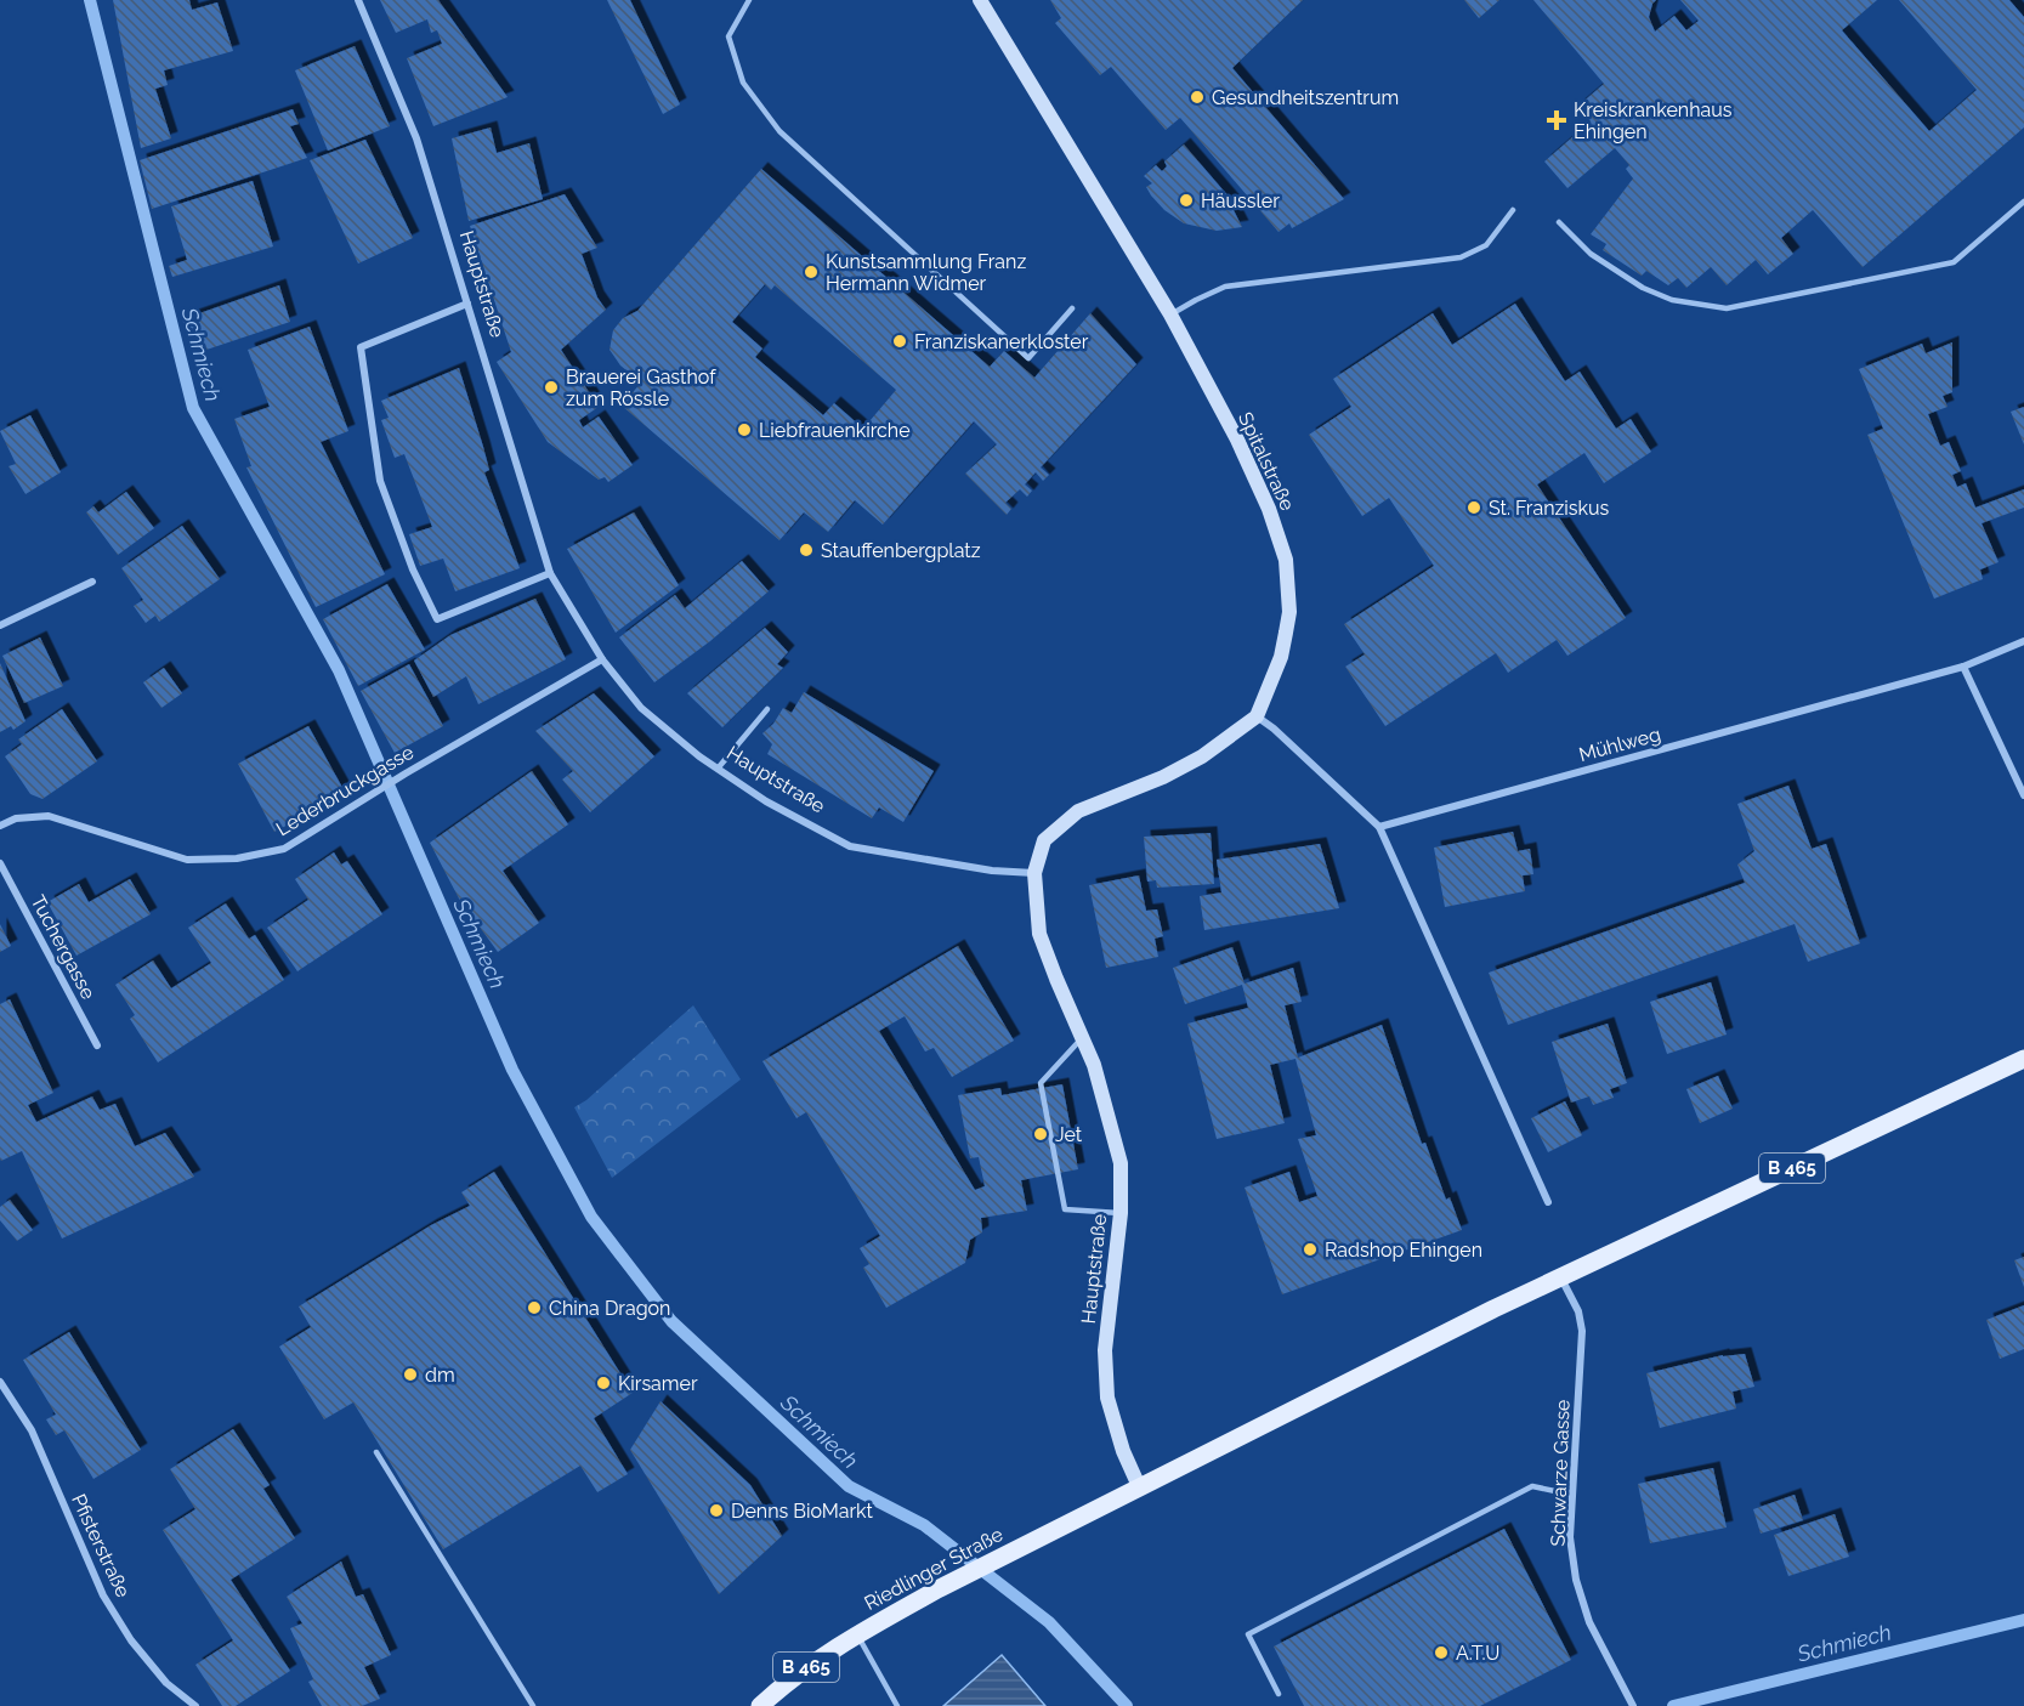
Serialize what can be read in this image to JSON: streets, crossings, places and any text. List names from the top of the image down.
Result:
{
  "streets": {
    "main road": ["B 465", "Riedlinger Straße"],
    "street": [
      "Hauptstraße",
      "Spitalstraße",
      "Mühlweg",
      "Lederbruckgasse",
      "Tuchergasse",
      "Schwarze Gasse",
      "Pfisterstraße"
    ]
  },
  "crossings": [
    ["Hauptstraße", "Lederbruckgasse"],
    ["Hauptstraße", "B 465"],
    ["Hauptstraße", "Riedlinger Straße"],
    ["B 465", "Schwarze Gasse"],
    ["B 465", "Riedlinger Straße"]
  ],
  "water": ["Schmiech"],
  "places": {
    "other": [
      "Gesundheitszentrum",
      "Häussler",
      "Kunstsammlung Franz Hermann Widmer",
      "Franziskanerkloster",
      "Brauerei Gasthof zum Rössle",
      "Liebfrauenkirche",
      "St. Franziskus",
      "Stauffenbergplatz",
      "Jet",
      "Radshop Ehingen",
      "China Dragon",
      "dm",
      "Kirsamer",
      "Denns BioMarkt",
      "A.T.U"
    ],
    "health": ["Kreiskrankenhaus Ehingen"]
  }
}
